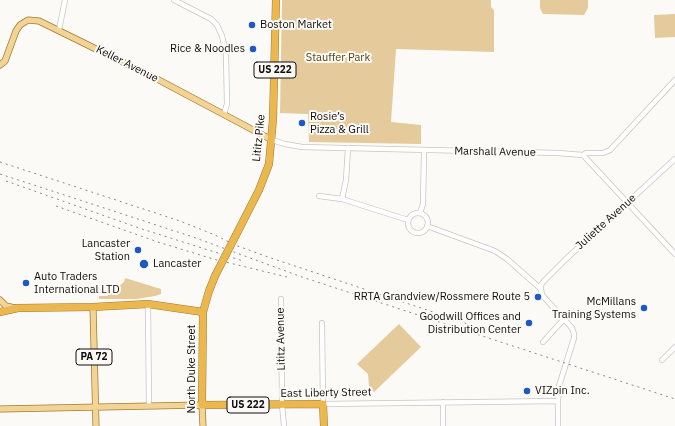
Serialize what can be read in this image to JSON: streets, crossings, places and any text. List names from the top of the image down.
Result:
{
  "streets": {
    "highway": [
      "US 222",
      "Lititz Pike",
      "North Duke Street",
      "East Liberty Street"
    ],
    "main road": ["Keller Avenue", "PA 72"],
    "street": ["Marshall Avenue", "Juliette Avenue", "Lititz Avenue"]
  },
  "crossings": [
    ["Keller Avenue", "Lititz Pike"],
    ["Keller Avenue", "Marshall Avenue"],
    ["Lititz Pike", "Marshall Avenue"],
    ["Lititz Pike", "North Duke Street"],
    ["Lititz Avenue", "East Liberty Street"],
    ["PA 72", "East Liberty Street"],
    ["North Duke Street", "East Liberty Street"]
  ],
  "parks": ["Stauffer Park"],
  "places": [
    "Boston Market",
    "Rice & Noodles",
    "Rosie’s Pizza & Grill",
    "Lancaster Station",
    "Lancaster",
    "Auto Traders International LTD",
    "RRTA Grandview/Rossmere Route 5",
    "McMillans Training Systems",
    "Goodwill Offices and Distribution Center",
    "VIZpin Inc."
  ]
}
